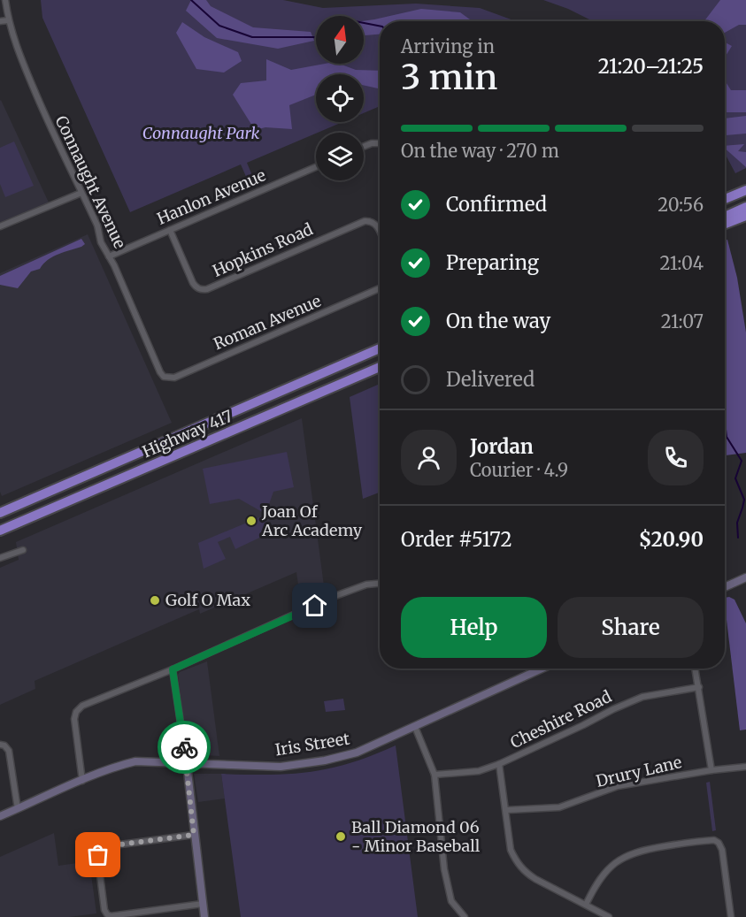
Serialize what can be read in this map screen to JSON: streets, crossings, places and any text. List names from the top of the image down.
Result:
{
  "streets": {
    "highway": ["Highway 417"],
    "street": [
      "Connaught Avenue",
      "Hanlon Avenue",
      "Hopkins Road",
      "Roman Avenue",
      "Cheshire Road",
      "Iris Street",
      "Drury Lane"
    ]
  },
  "crossings": [
    ["Connaught Avenue", "Hanlon Avenue"],
    ["Connaught Avenue", "Roman Avenue"],
    ["Hanlon Avenue", "Hopkins Road"]
  ],
  "parks": ["Connaught Park"],
  "places": ["Joan Of Arc Academy", "Golf O Max", "Ball Diamond 06 - Minor Baseball"],
  "north": "top",
  "page": {
    "heading": ["3 min", "Arriving in", "21:20–21:25"],
    "panel": [
      "Jordan",
      "Courier · 4.9",
      "Order #5172",
      "$20.90"
    ],
    "bar": "On the way · 270 m",
    "list": [
      ["Confirmed", "20:56"],
      ["Preparing", "21:04"],
      ["On the way", "21:07"],
      "Delivered"
    ],
    "buttons": ["Help", "Share"]
  }
}
